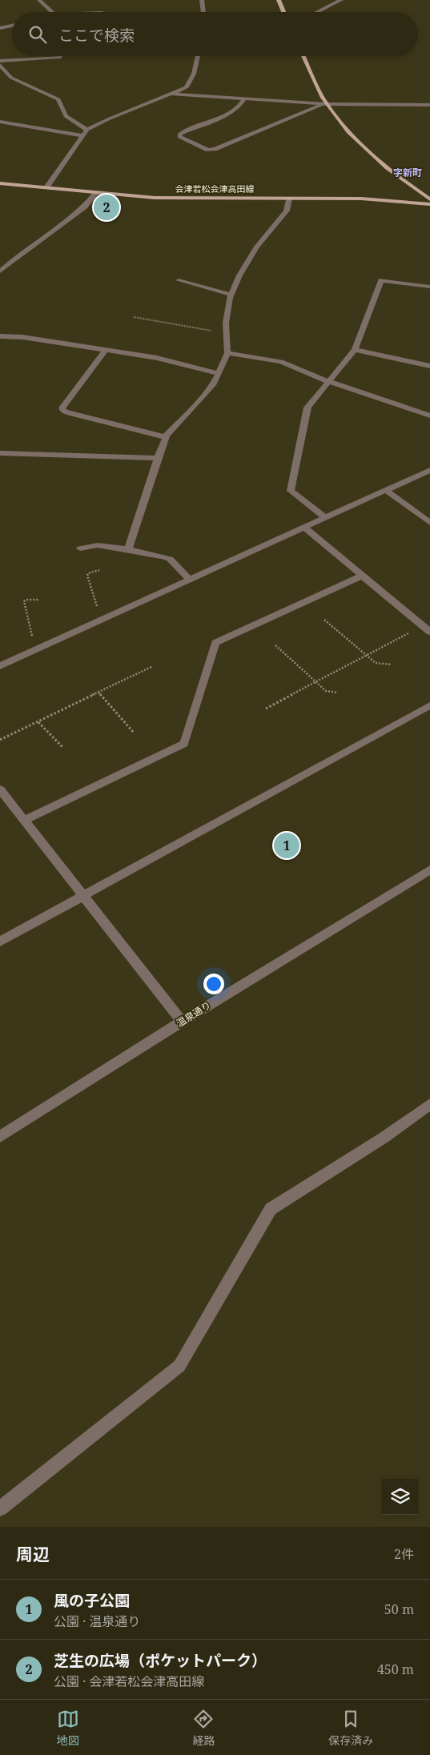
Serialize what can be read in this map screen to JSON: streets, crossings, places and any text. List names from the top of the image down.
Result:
{
  "streets": {
    "main road": ["会津若松会津高田線"],
    "street": ["温泉通り"]
  },
  "districts": ["字新町"],
  "page": {
    "search": "ここで検索",
    "pins": ["2", "1"],
    "heading": ["周辺", "2件"],
    "list": [
      {
        "mark": "1",
        "name": "風の子公園",
        "note": "公園 · 温泉通り",
        "value": "50 m"
      },
      {
        "mark": "2",
        "name": "芝生の広場（ポケットパーク）",
        "note": "公園 · 会津若松会津高田線",
        "value": "450 m"
      }
    ],
    "nav": ["地図", "経路", "保存済み"]
  }
}
